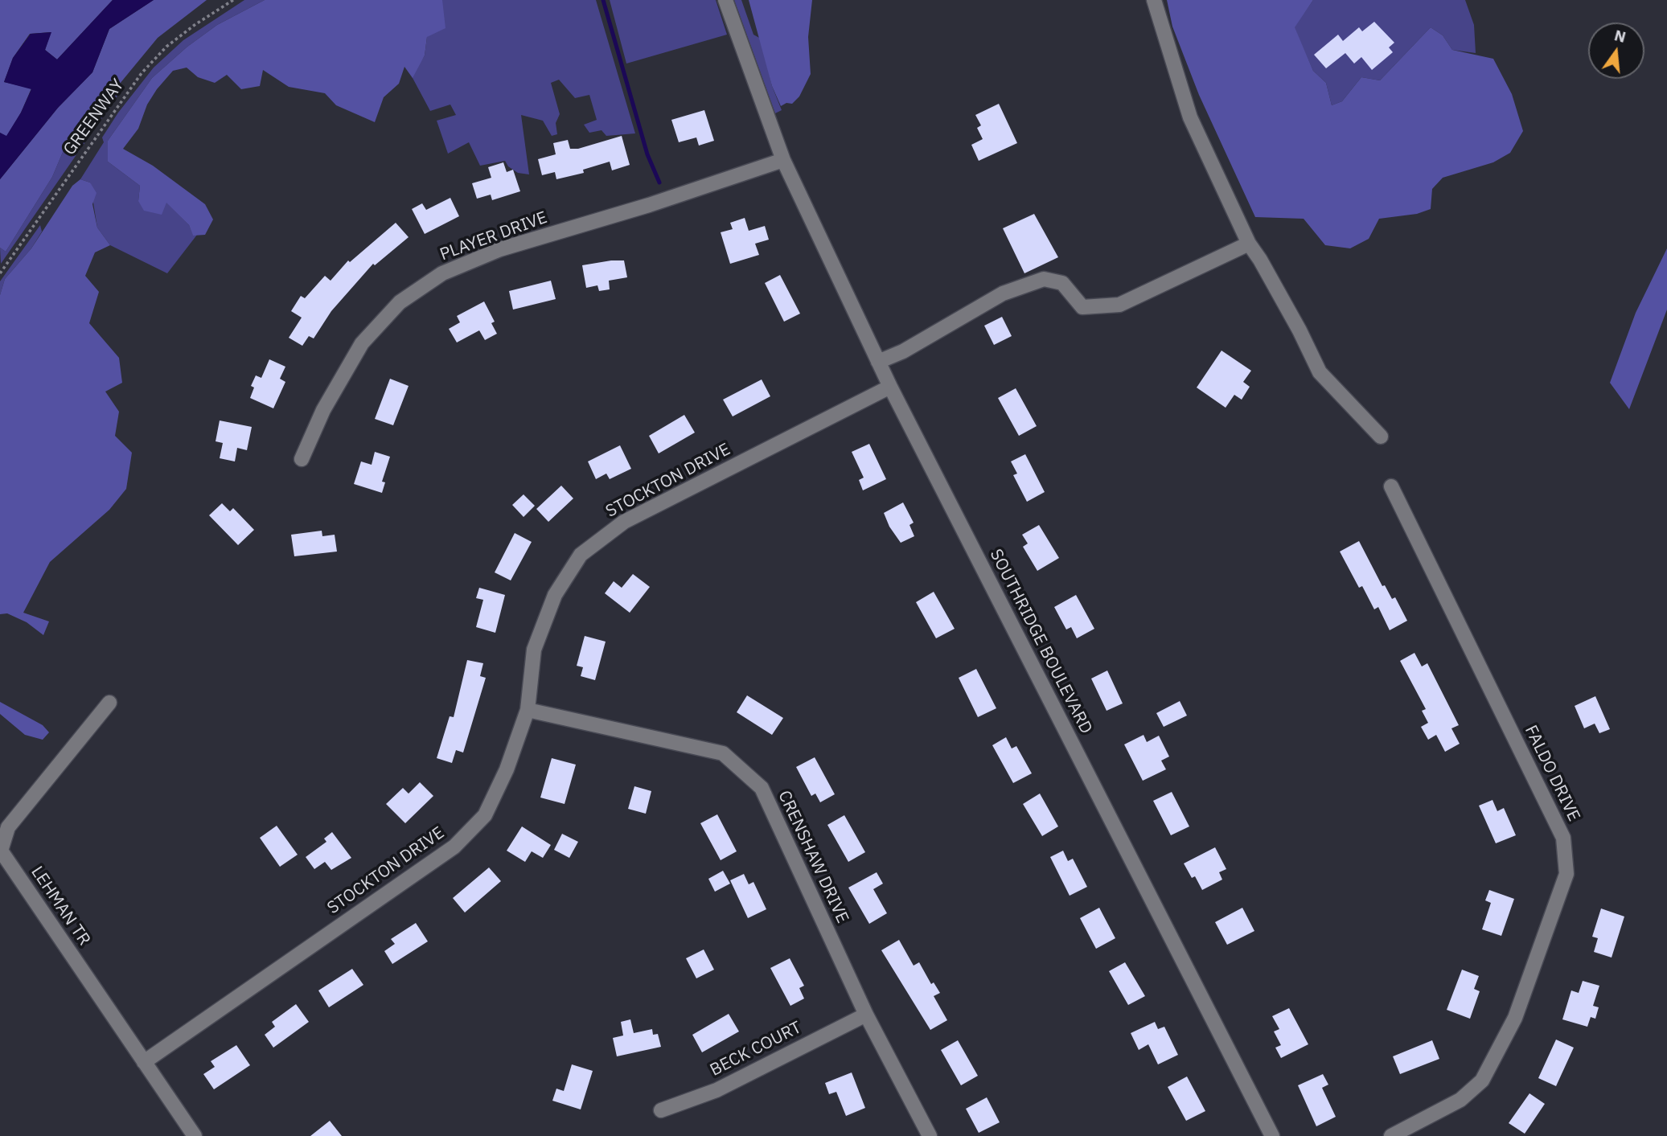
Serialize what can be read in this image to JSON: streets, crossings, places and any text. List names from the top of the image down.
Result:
{
  "streets": {
    "street": [
      "PLAYER DRIVE",
      "STOCKTON DRIVE",
      "SOUTHRIDGE BOULEVARD",
      "FALDO DRIVE",
      "CRENSHAW DRIVE",
      "LEHMAN TR",
      "BECK COURT"
    ],
    "path": ["GREENWAY"]
  },
  "crossings": [
    ["PLAYER DRIVE", "SOUTHRIDGE BOULEVARD"],
    ["STOCKTON DRIVE", "SOUTHRIDGE BOULEVARD"],
    ["STOCKTON DRIVE", "CRENSHAW DRIVE"],
    ["STOCKTON DRIVE", "LEHMAN TR"],
    ["CRENSHAW DRIVE", "BECK COURT"]
  ],
  "north": "top"
}
